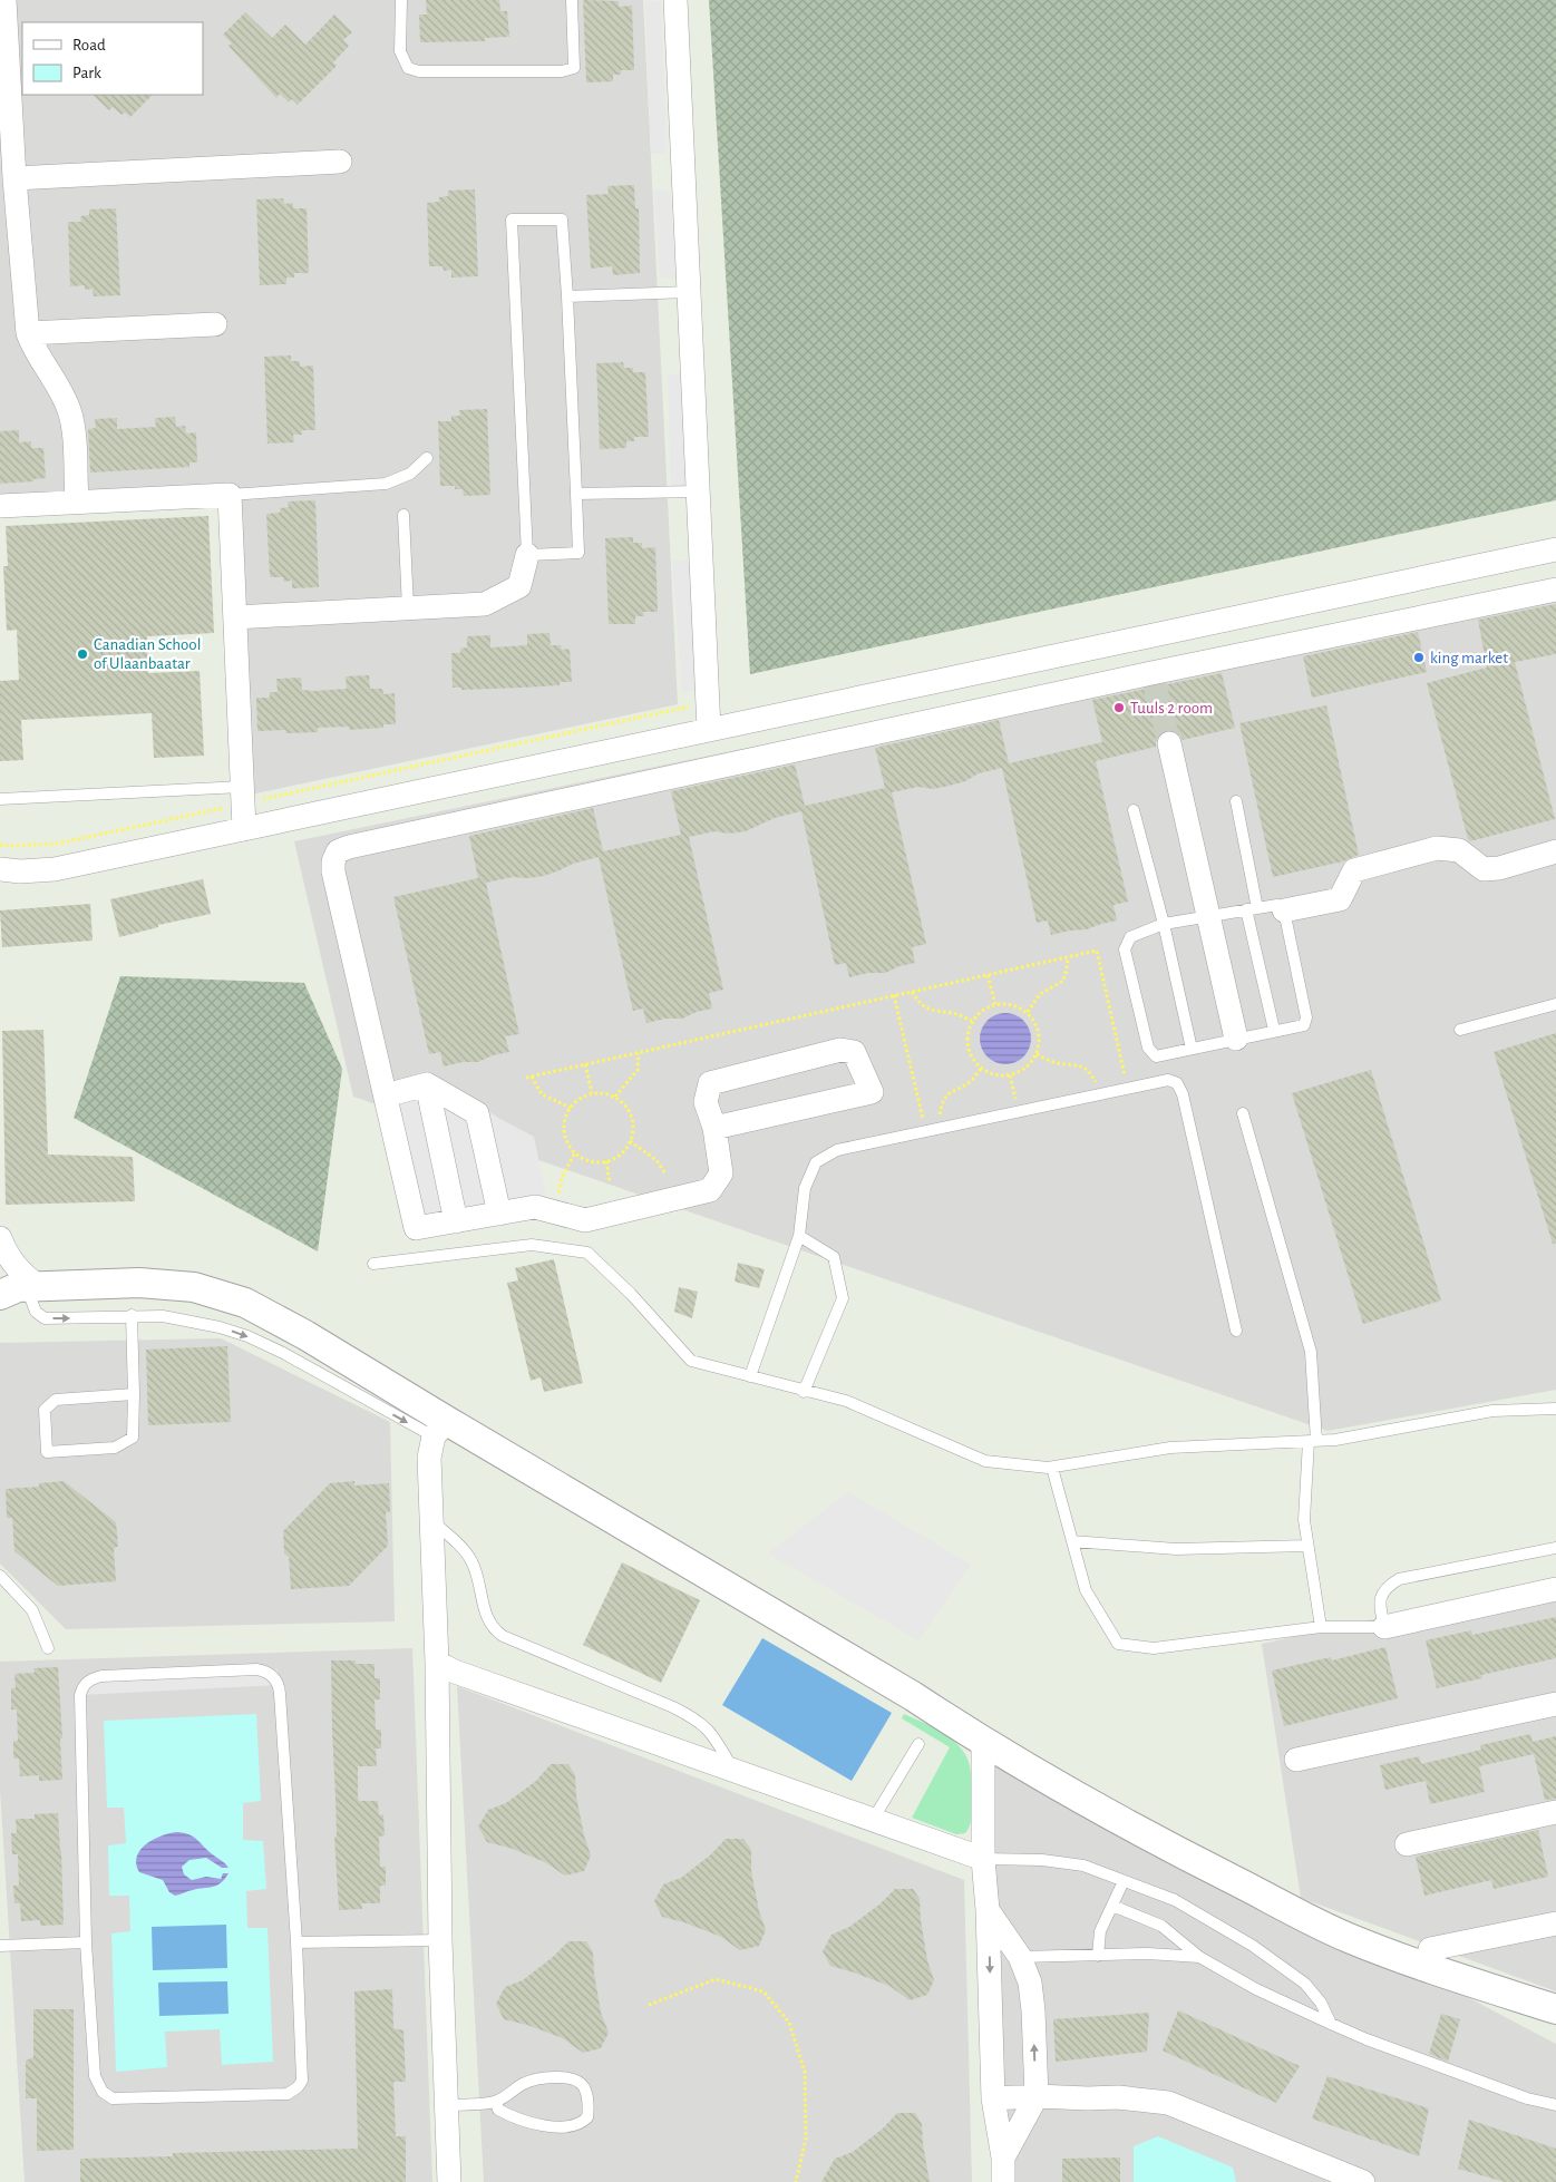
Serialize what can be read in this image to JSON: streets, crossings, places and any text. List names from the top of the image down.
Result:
{
  "places": ["Canadian School of Ulaanbaatar", "king market", "Tuuls 2 room"],
  "legend": ["Road", "Park"]
}
